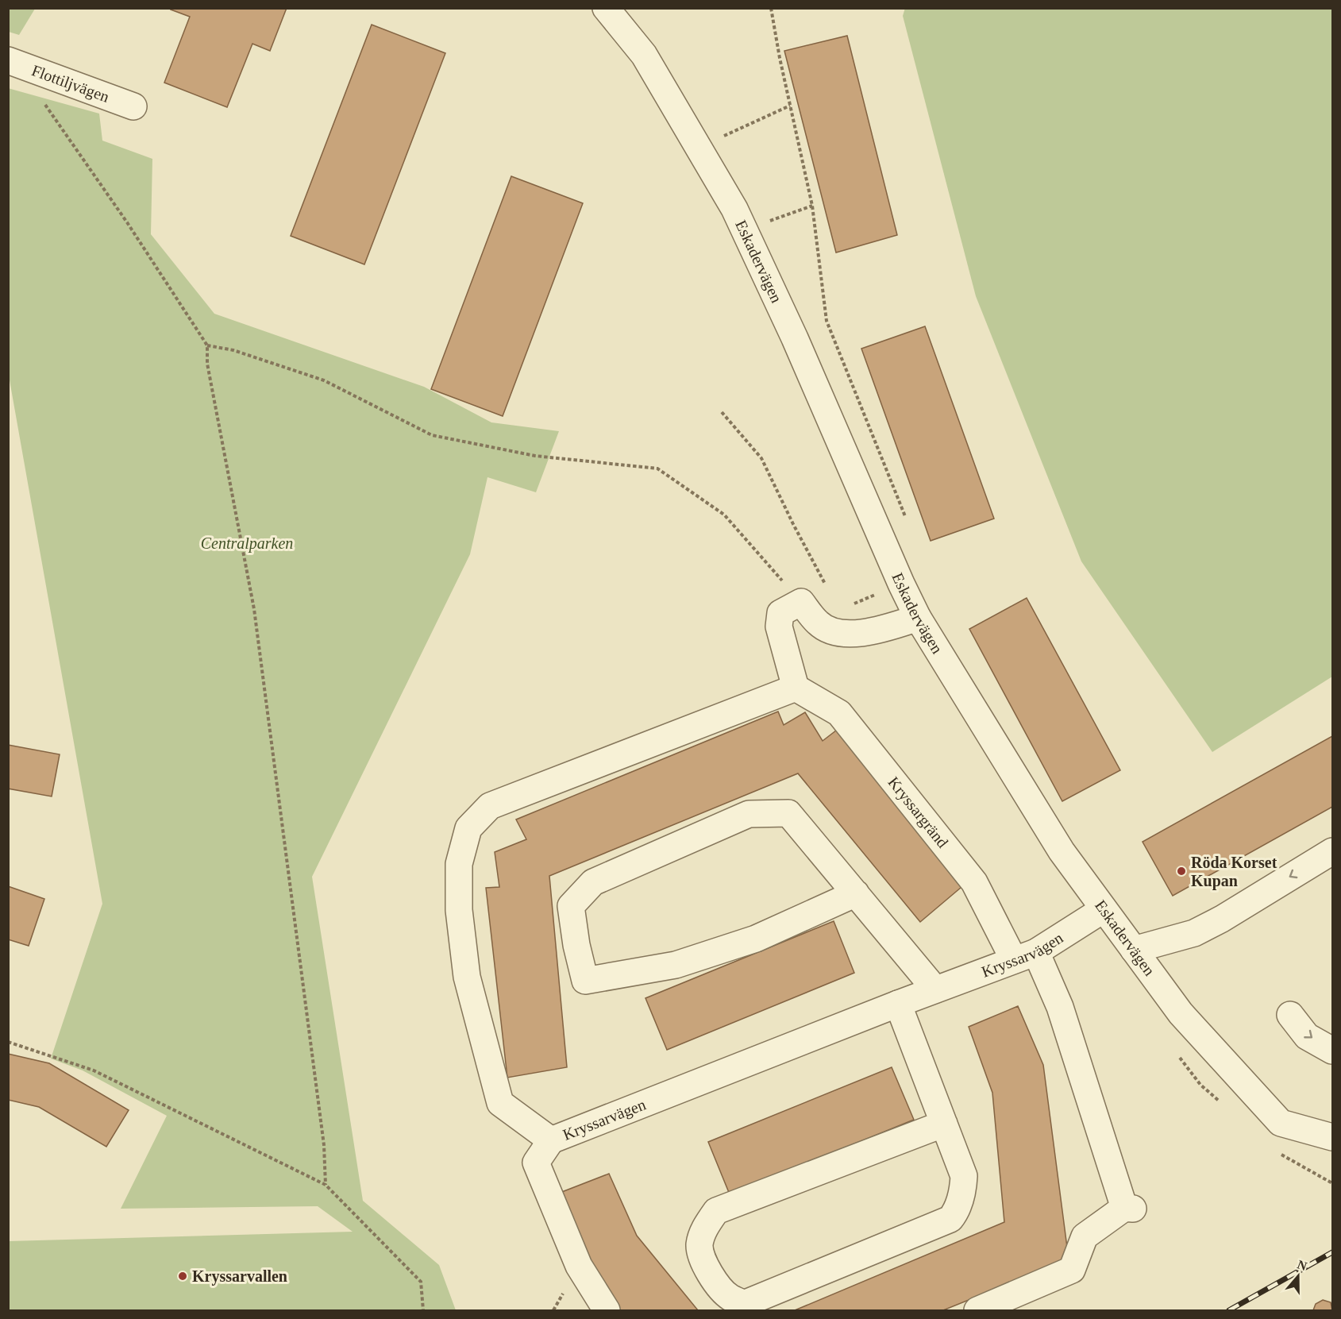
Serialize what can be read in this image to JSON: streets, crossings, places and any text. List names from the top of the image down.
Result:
{
  "streets": {
    "street": [
      "Flottiljvägen",
      "Eskadervägen",
      "Kryssargränd",
      "Kryssarvägen"
    ]
  },
  "crossings": [
    ["Eskadervägen", "Kryssarvägen"],
    ["Kryssargränd", "Kryssarvägen"]
  ],
  "parks": ["Centralparken"],
  "places": ["Röda Korset Kupan", "Kryssarvallen"],
  "north": "top"
}
